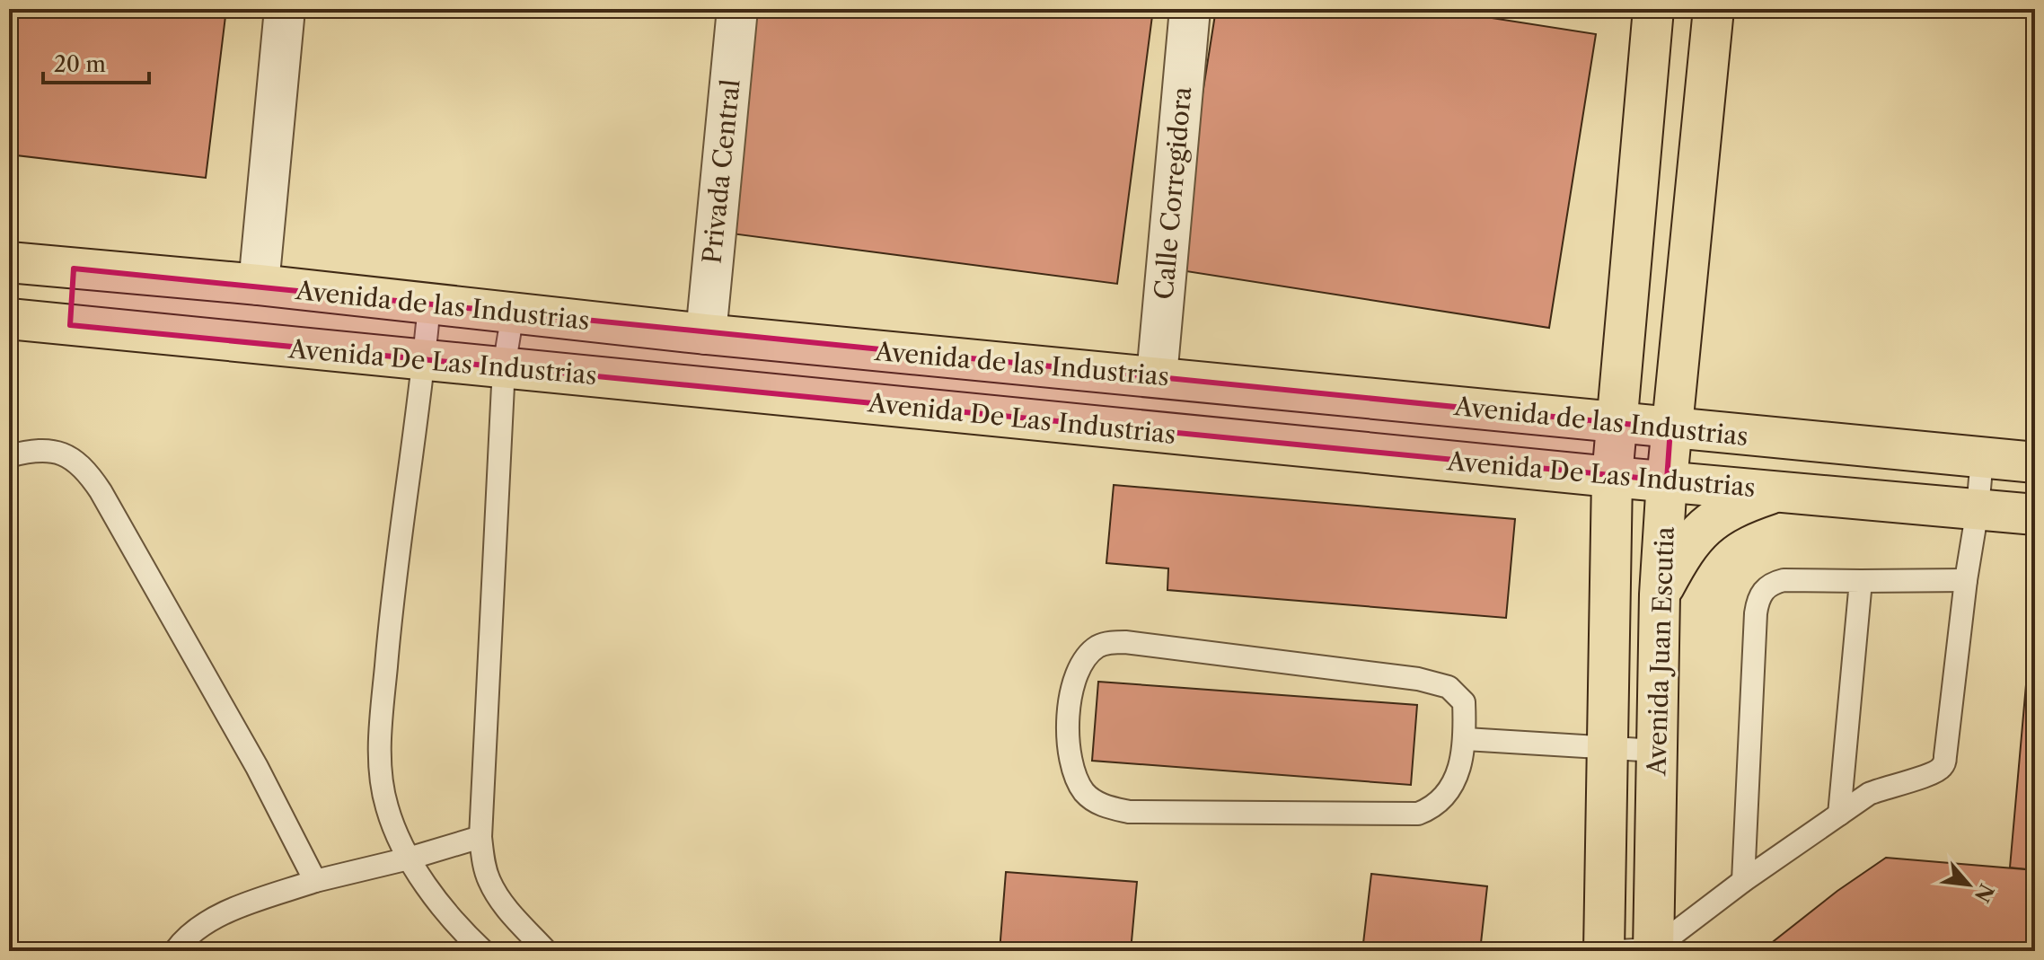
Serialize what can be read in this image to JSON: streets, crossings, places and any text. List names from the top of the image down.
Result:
{
  "streets": {
    "main road": ["Avenida de las Industrias", "Avenida De Las Industrias", "Avenida Juan Escutia"],
    "street": ["Privada Central", "Calle Corregidora"]
  },
  "crossings": [
    ["Privada Central", "Avenida de las Industrias"],
    ["Calle Corregidora", "Avenida de las Industrias"],
    ["Avenida de las Industrias", "Avenida Juan Escutia"],
    ["Avenida De Las Industrias", "Avenida Juan Escutia"]
  ],
  "scale_bar": "20 m",
  "north": "bottom right"
}
